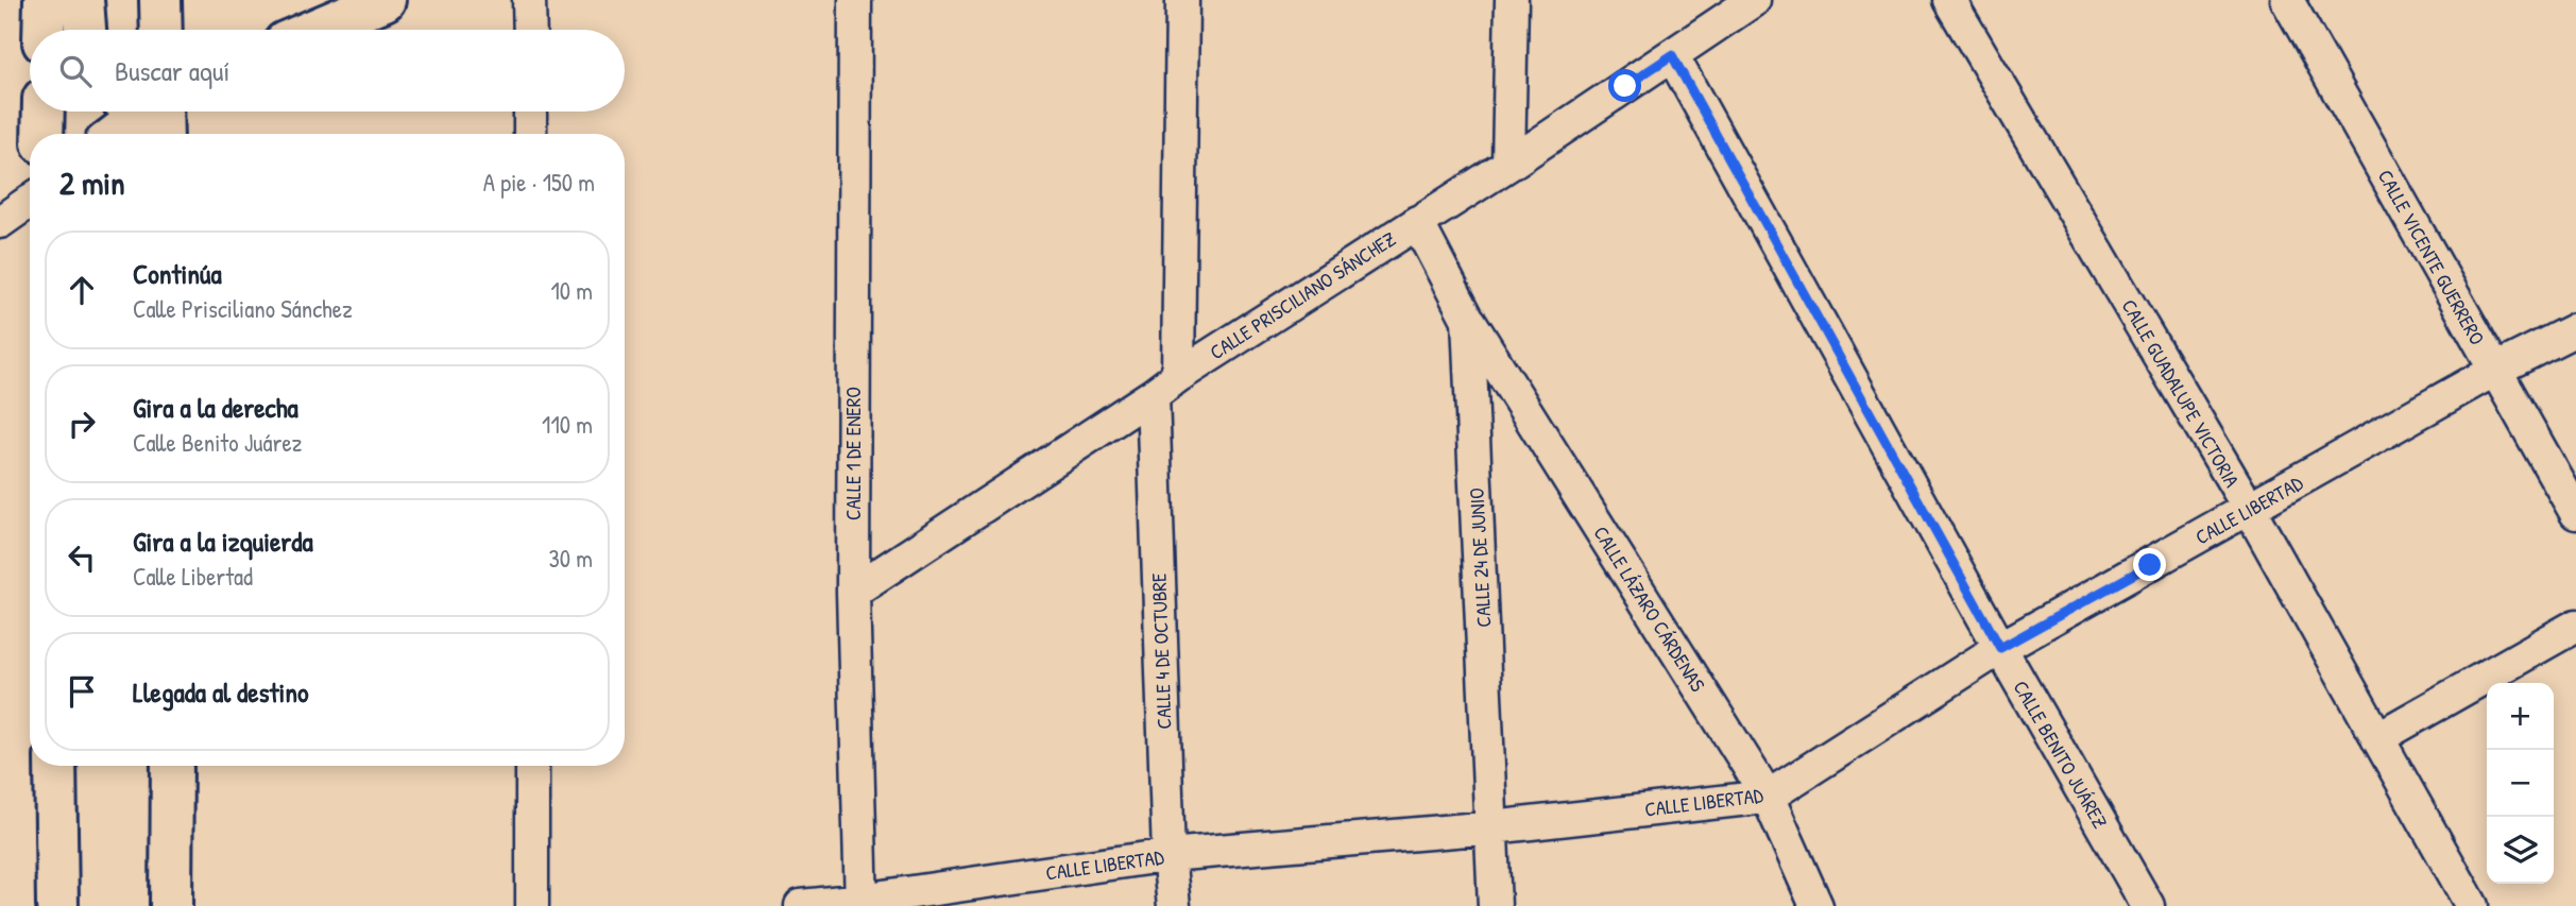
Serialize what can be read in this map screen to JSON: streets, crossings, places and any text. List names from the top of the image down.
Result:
{
  "streets": {
    "street": [
      "CALLE VICENTE GUERRERO",
      "CALLE PRISCILIANO SÁNCHEZ",
      "CALLE GUADALUPE VICTORIA",
      "CALLE 1 DE ENERO",
      "CALLE LIBERTAD",
      "CALLE 24 DE JUNIO",
      "CALLE LÁZARO CÁRDENAS",
      "CALLE 4 DE OCTUBRE",
      "CALLE BENITO JUÁREZ"
    ]
  },
  "crossings": [
    ["CALLE VICENTE GUERRERO", "CALLE LIBERTAD"],
    ["CALLE PRISCILIANO SÁNCHEZ", "CALLE 1 DE ENERO"],
    ["CALLE PRISCILIANO SÁNCHEZ", "CALLE 24 DE JUNIO"],
    ["CALLE PRISCILIANO SÁNCHEZ", "CALLE 4 DE OCTUBRE"],
    ["CALLE PRISCILIANO SÁNCHEZ", "CALLE BENITO JUÁREZ"],
    ["CALLE GUADALUPE VICTORIA", "CALLE LIBERTAD"],
    ["CALLE 1 DE ENERO", "CALLE LIBERTAD"],
    ["CALLE LIBERTAD", "CALLE 24 DE JUNIO"],
    ["CALLE LIBERTAD", "CALLE LÁZARO CÁRDENAS"],
    ["CALLE LIBERTAD", "CALLE 4 DE OCTUBRE"],
    ["CALLE LIBERTAD", "CALLE BENITO JUÁREZ"],
    ["CALLE 24 DE JUNIO", "CALLE LÁZARO CÁRDENAS"]
  ],
  "page": {
    "search": "Buscar aquí",
    "heading": ["2 min", "A pie · 150 m"],
    "list": [
      ["Continúa", "Calle Prisciliano Sánchez", "10 m"],
      ["Gira a la derecha", "Calle Benito Juárez", "110 m"],
      ["Gira a la izquierda", "Calle Libertad", "30 m"],
      "Llegada al destino"
    ],
    "map_buttons": ["+", "−"]
  }
}
